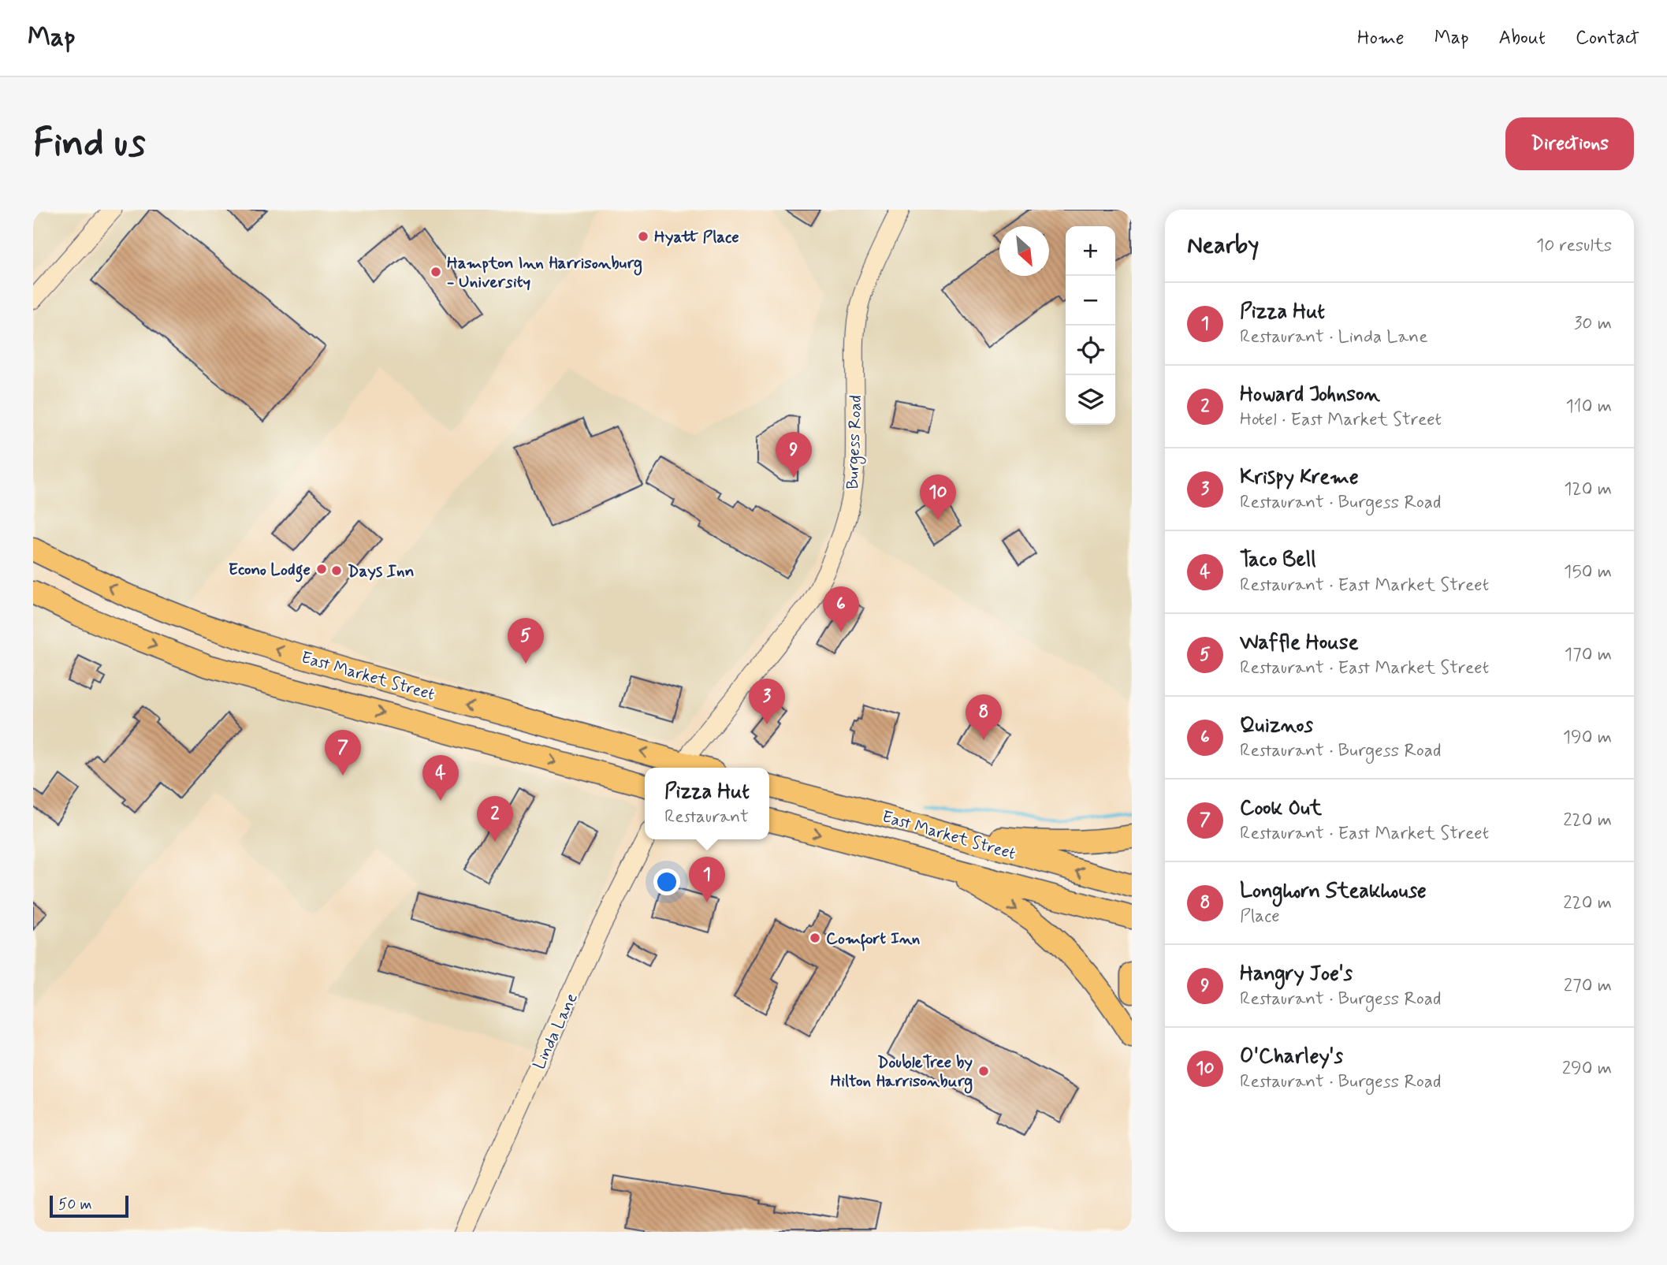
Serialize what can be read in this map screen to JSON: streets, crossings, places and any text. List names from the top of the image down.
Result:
{
  "streets": {
    "highway": ["East Market Street"],
    "street": ["Burgess Road", "Linda Lane"]
  },
  "crossings": [
    ["Burgess Road", "East Market Street"]
  ],
  "places": [
    "Hyatt Place",
    "Hampton Inn Harrisonburg - University",
    "Econo Lodge",
    "Days Inn",
    "Comfort Inn",
    "DoubleTree by Hilton Harrisonburg"
  ],
  "scale_bar": "50 m",
  "north": "bottom right",
  "page": {
    "header": "Map",
    "nav": [
      "Home",
      "Map",
      "About",
      "Contact"
    ],
    "buttons": "Directions",
    "title": "Find us",
    "heading": ["Nearby", "10 results"],
    "map_buttons": ["+", "−"],
    "list": [
      {
        "mark": "1",
        "name": "Pizza Hut",
        "note": "Restaurant · Linda Lane",
        "value": "30 m"
      },
      {
        "mark": "2",
        "name": "Howard Johnson",
        "note": "Hotel · East Market Street",
        "value": "110 m"
      },
      {
        "mark": "3",
        "name": "Krispy Kreme",
        "note": "Restaurant · Burgess Road",
        "value": "120 m"
      },
      {
        "mark": "4",
        "name": "Taco Bell",
        "note": "Restaurant · East Market Street",
        "value": "150 m"
      },
      {
        "mark": "5",
        "name": "Waffle House",
        "note": "Restaurant · East Market Street",
        "value": "170 m"
      },
      {
        "mark": "6",
        "name": "Quiznos",
        "note": "Restaurant · Burgess Road",
        "value": "190 m"
      },
      {
        "mark": "7",
        "name": "Cook Out",
        "note": "Restaurant · East Market Street",
        "value": "220 m"
      },
      {
        "mark": "8",
        "name": "Longhorn Steakhouse",
        "note": "Place",
        "value": "220 m"
      },
      {
        "mark": "9",
        "name": "Hangry Joe's",
        "note": "Restaurant · Burgess Road",
        "value": "270 m"
      },
      {
        "mark": "10",
        "name": "O'Charley's",
        "note": "Restaurant · Burgess Road",
        "value": "290 m"
      }
    ],
    "pins": [
      "9",
      "10",
      "6",
      "5",
      "3",
      "8",
      "7",
      "4",
      "2",
      "1"
    ],
    "popup": ["Pizza Hut", "Restaurant"],
    "scale": "50 m"
  }
}
